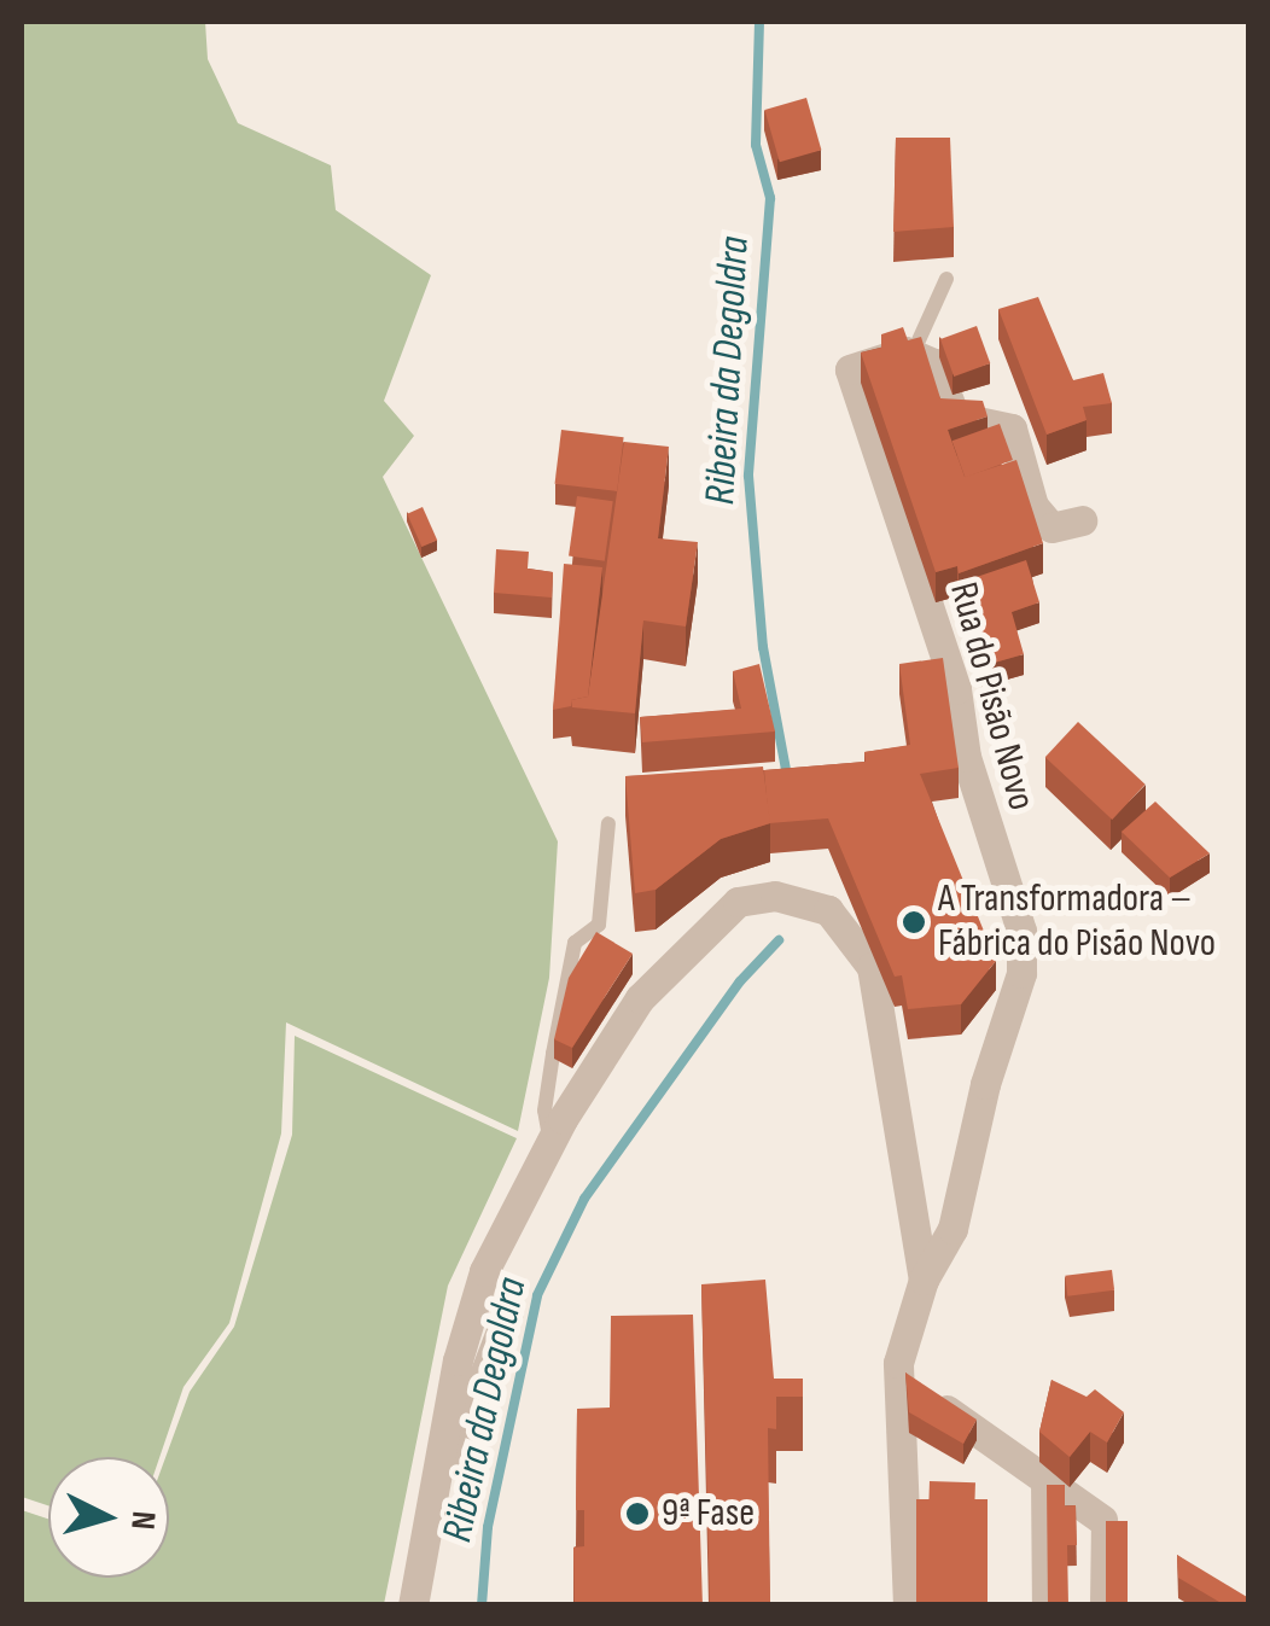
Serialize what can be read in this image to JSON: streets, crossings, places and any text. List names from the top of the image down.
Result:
{
  "streets": {
    "street": ["Rua do Pisão Novo"]
  },
  "water": ["Ribeira da Degoldra"],
  "places": ["A Transformadora – Fábrica do Pisão Novo", "9ª Fase"],
  "north": "right"
}
